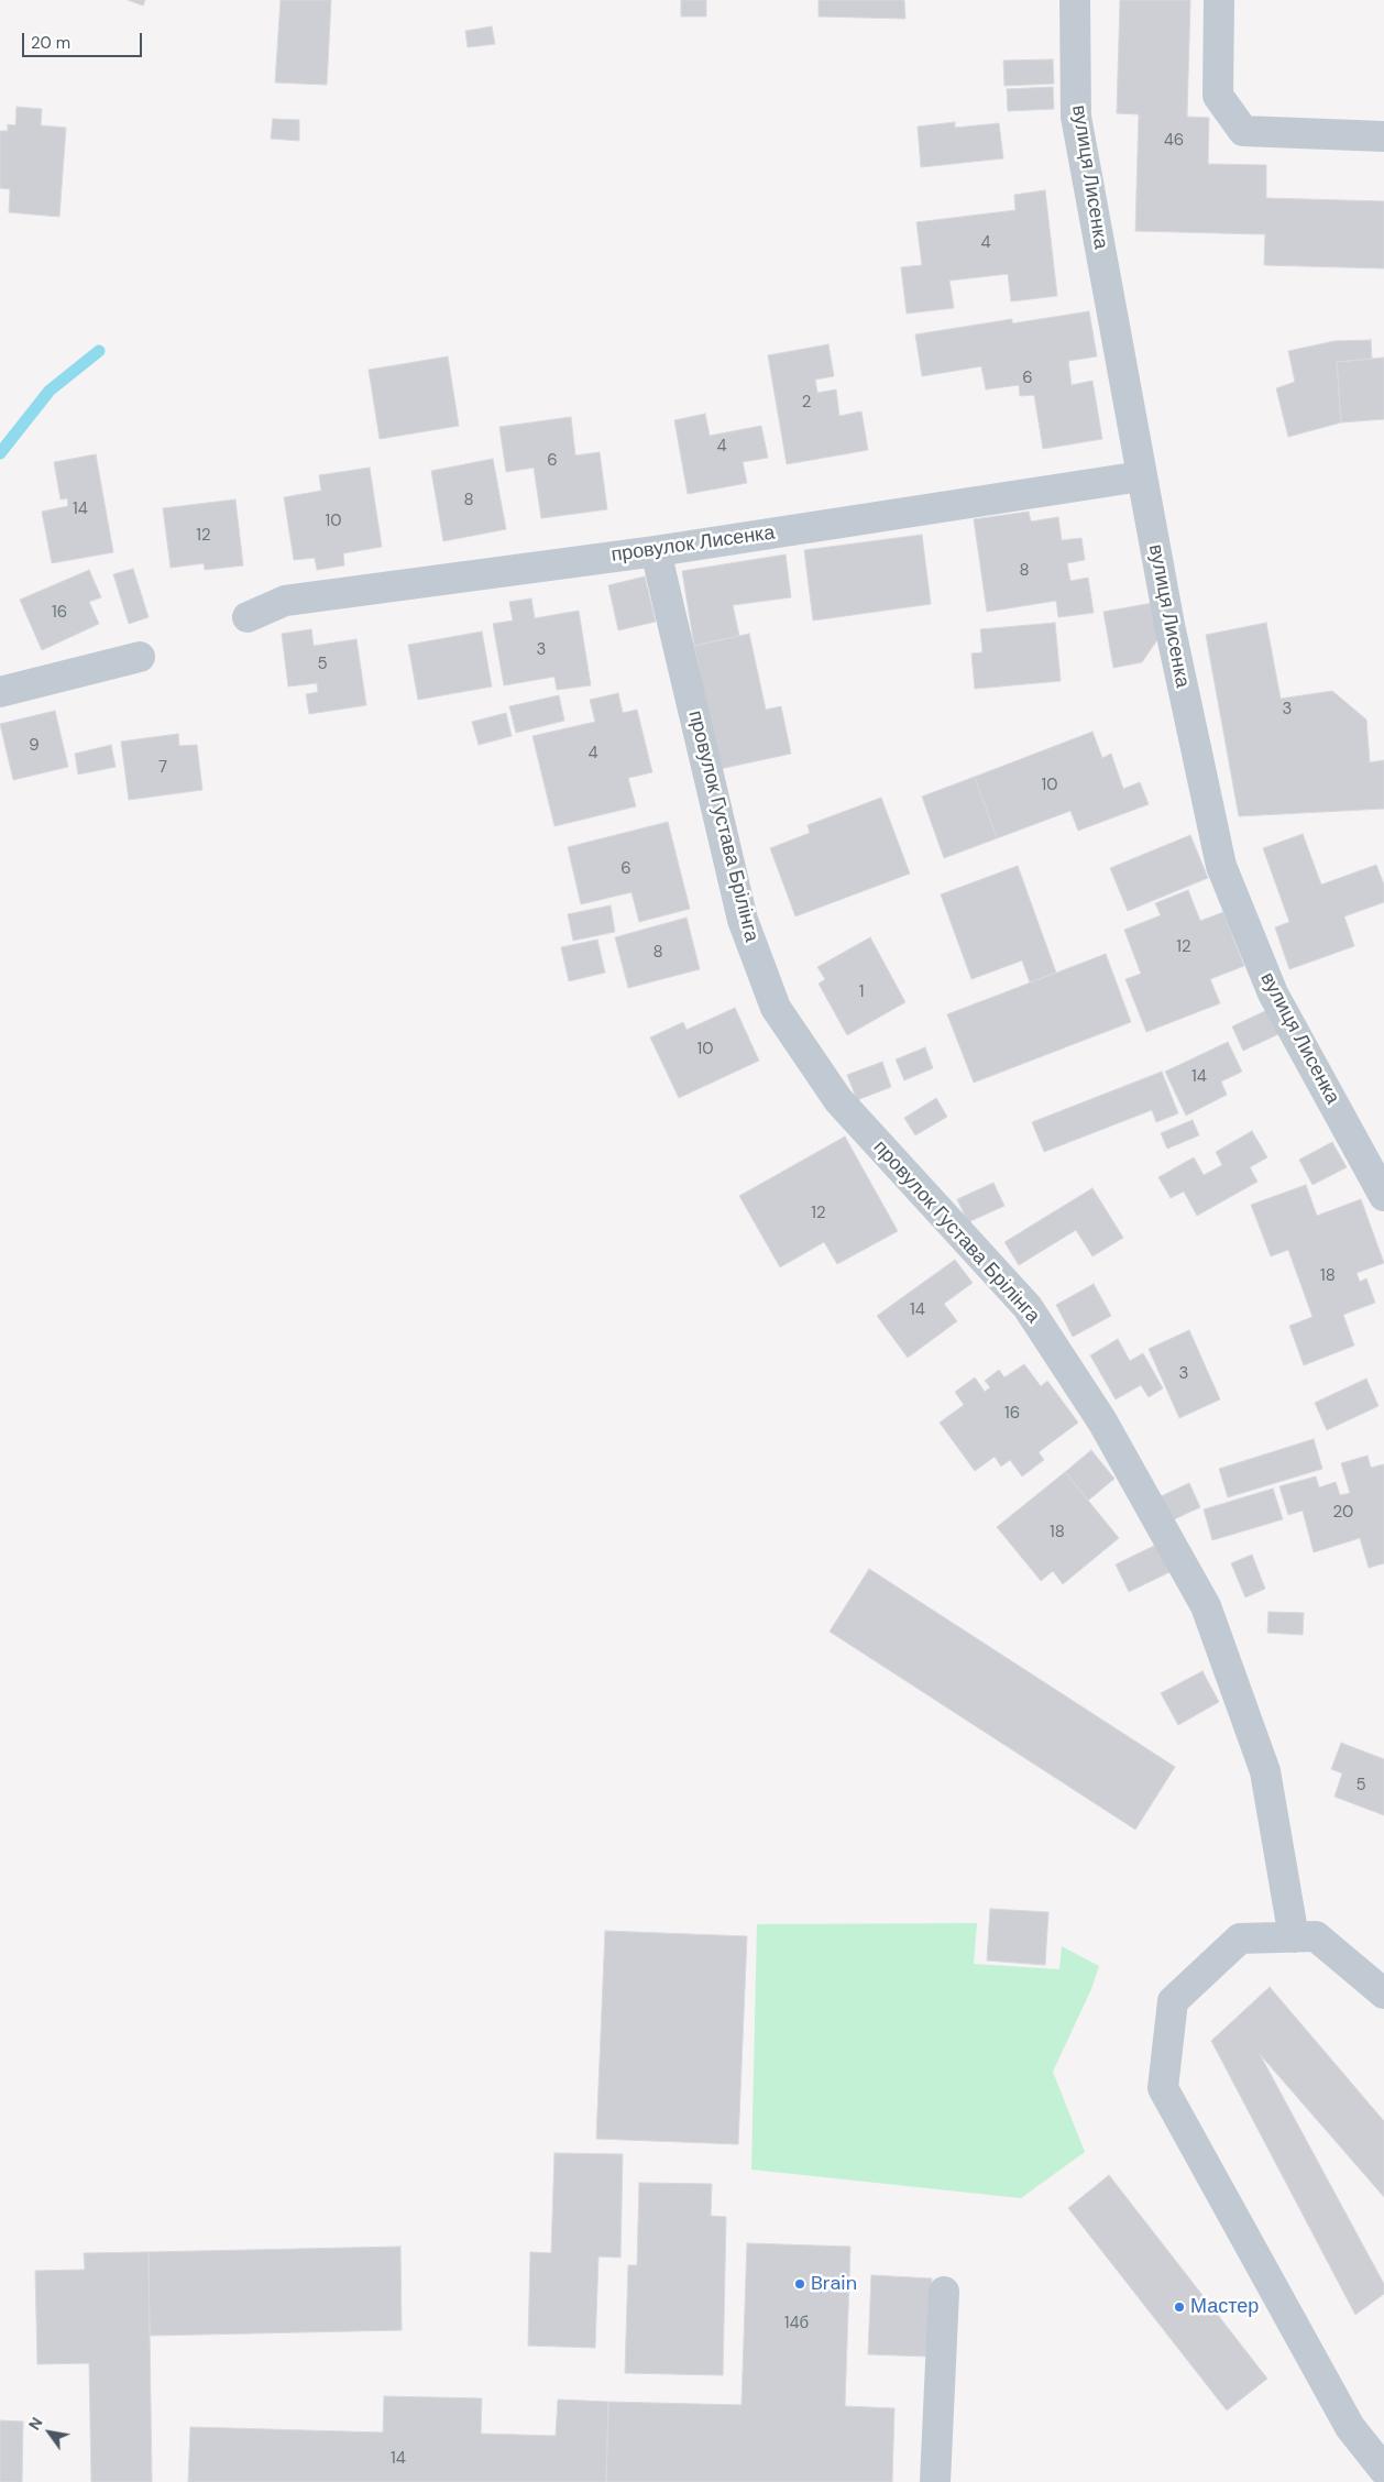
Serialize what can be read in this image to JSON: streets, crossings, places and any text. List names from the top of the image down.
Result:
{
  "streets": {
    "street": ["вулиця Лисенка", "провулок Лисенка", "провулок Густава Брілінга"]
  },
  "crossings": [
    ["вулиця Лисенка", "провулок Лисенка"],
    ["провулок Лисенка", "провулок Густава Брілінга"]
  ],
  "places": ["Brain", "Мастер"],
  "house_numbers": [
    "46",
    "4",
    "6",
    "2",
    "4",
    "6",
    "8",
    "14",
    "10",
    "12",
    "8",
    "16",
    "3",
    "5",
    "3",
    "9",
    "4",
    "7",
    "10",
    "6",
    "12",
    "8",
    "1",
    "10",
    "14",
    "12",
    "18",
    "14",
    "3",
    "16",
    "20",
    "18",
    "5",
    "14б",
    "14"
  ],
  "scale_bar": "20 m",
  "north": "top left"
}
